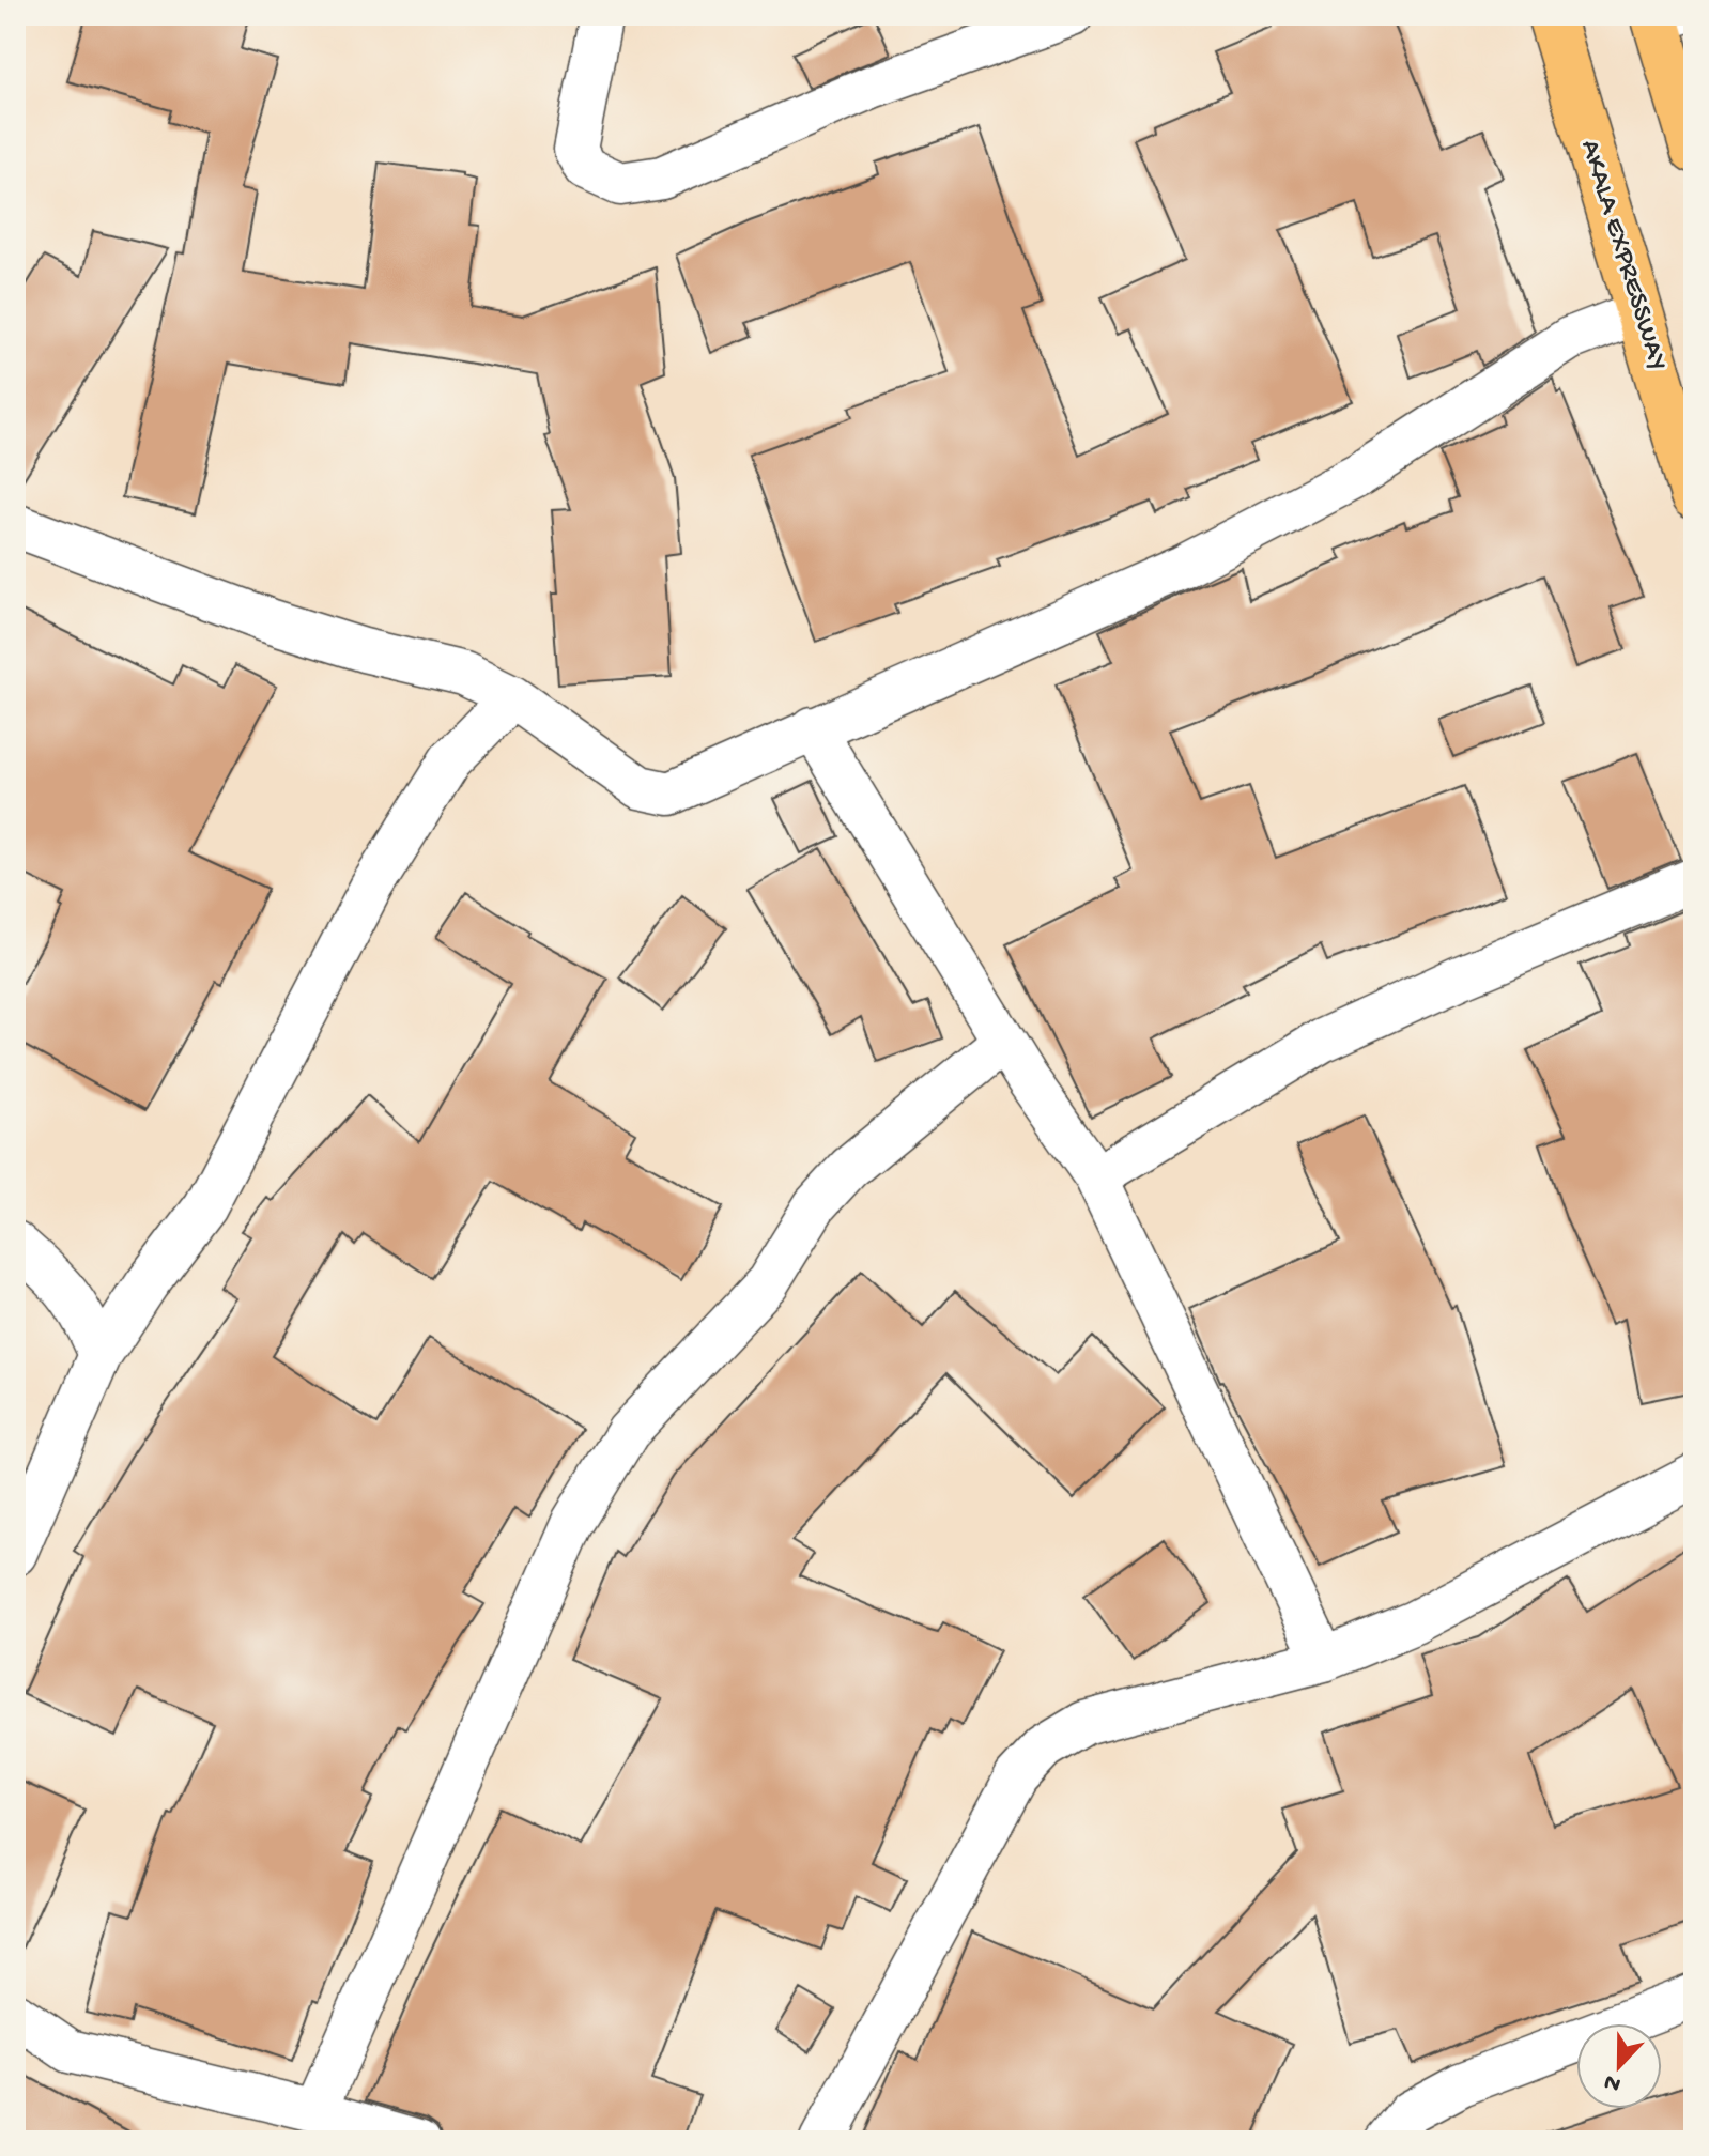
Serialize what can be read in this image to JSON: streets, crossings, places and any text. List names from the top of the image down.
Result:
{
  "streets": {
    "main road": ["AKALA EXPRESSWAY"]
  },
  "north": "bottom"
}
